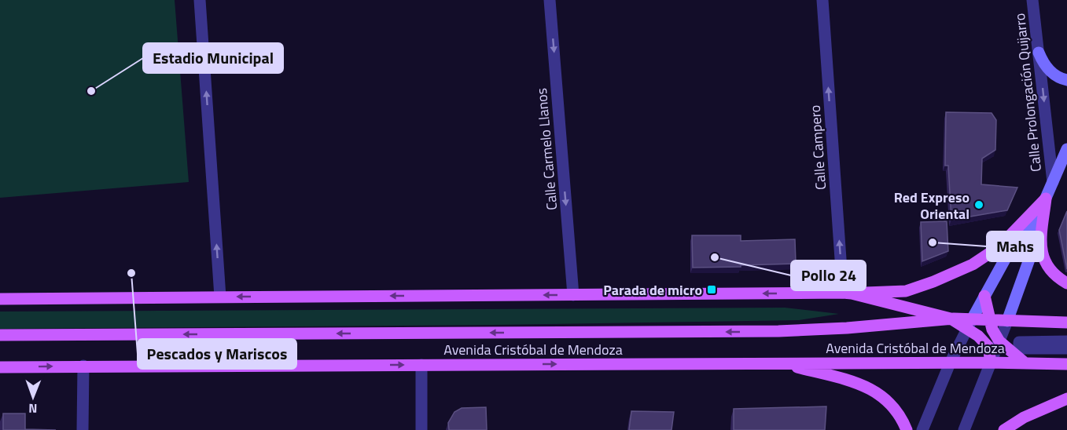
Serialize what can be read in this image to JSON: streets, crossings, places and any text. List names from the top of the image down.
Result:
{
  "streets": {
    "main road": ["Avenida Cristóbal de Mendoza"],
    "street": ["Calle Prolongación Quijarro", "Calle Campero", "Calle Carmelo Llanos"]
  },
  "crossings": [
    ["Calle Campero", "Avenida Cristóbal de Mendoza"],
    ["Calle Carmelo Llanos", "Avenida Cristóbal de Mendoza"]
  ],
  "one_way": ["Calle Prolongación Quijarro", "Calle Campero", "Calle Carmelo Llanos"],
  "places": {
    "other": [
      "Estadio Municipal",
      "Red Expreso Oriental",
      "Mahs",
      "Pollo 24",
      "Pescados y Mariscos"
    ],
    "transit": ["Parada de micro"]
  },
  "north": "bottom"
}
